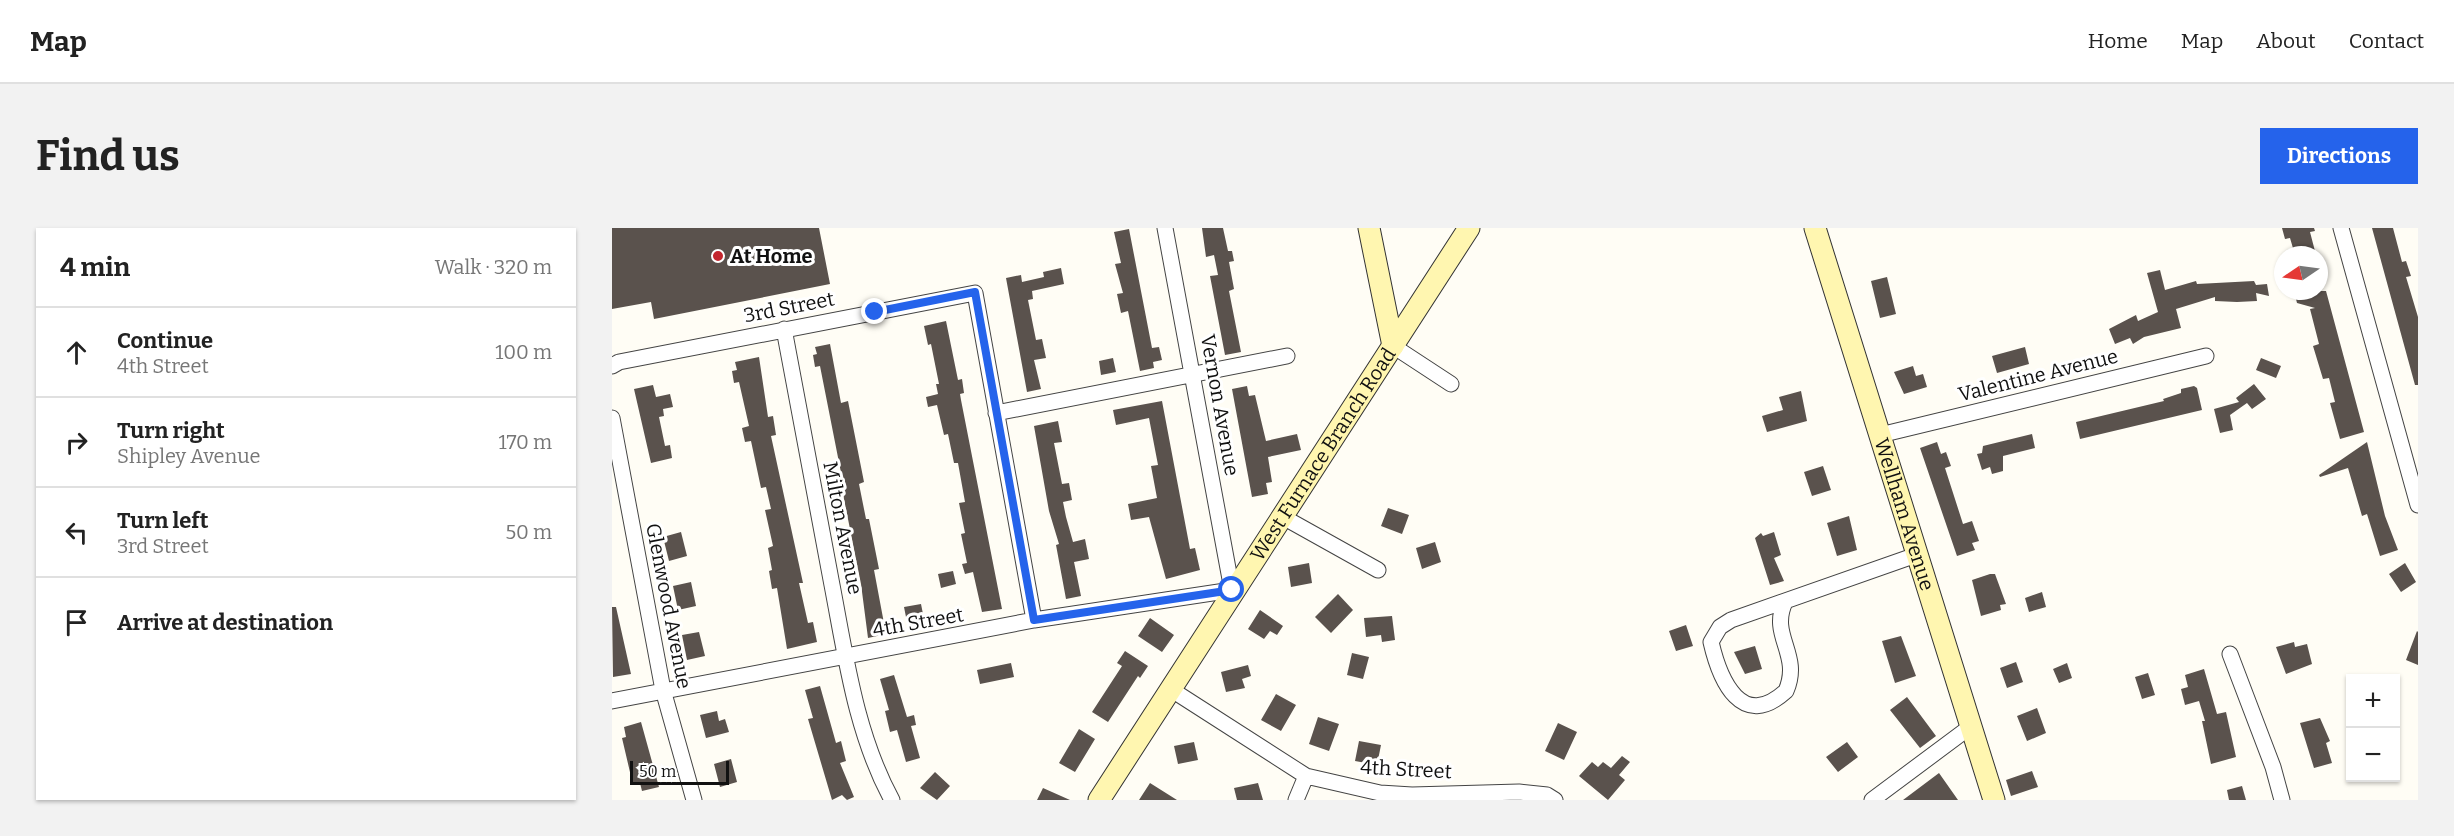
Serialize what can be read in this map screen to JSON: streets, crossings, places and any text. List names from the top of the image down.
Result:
{
  "streets": {
    "street": [
      "3rd Street",
      "Valentine Avenue",
      "Vernon Avenue",
      "West Furnace Branch Road",
      "Wellham Avenue",
      "Milton Avenue",
      "Glenwood Avenue",
      "4th Street"
    ]
  },
  "crossings": [
    ["3rd Street", "Milton Avenue"],
    ["Valentine Avenue", "Wellham Avenue"],
    ["Vernon Avenue", "West Furnace Branch Road"],
    ["Vernon Avenue", "4th Street"],
    ["West Furnace Branch Road", "4th Street"],
    ["Milton Avenue", "4th Street"],
    ["Glenwood Avenue", "4th Street"]
  ],
  "places": ["At Home"],
  "scale_bar": "50 m",
  "north": "left",
  "page": {
    "header": "Map",
    "nav": [
      "Home",
      "Map",
      "About",
      "Contact"
    ],
    "buttons": "Directions",
    "title": "Find us",
    "heading": ["4 min", "Walk · 320 m"],
    "list": [
      ["Continue", "4th Street", "100 m"],
      ["Turn right", "Shipley Avenue", "170 m"],
      ["Turn left", "3rd Street", "50 m"],
      "Arrive at destination"
    ],
    "map_buttons": ["+", "−"],
    "scale": "50 m"
  }
}
